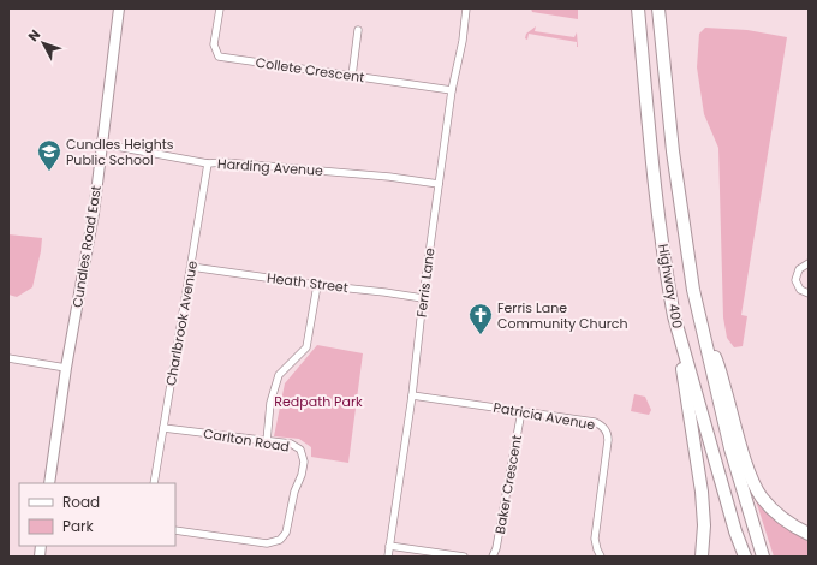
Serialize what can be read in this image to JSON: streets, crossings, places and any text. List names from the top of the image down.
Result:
{
  "streets": {
    "highway": ["Highway 400"],
    "main road": ["Cundles Road East"],
    "street": [
      "Collete Crescent",
      "Harding Avenue",
      "Heath Street",
      "Ferris Lane",
      "Charlbrook Avenue",
      "Patricia Avenue",
      "Carlton Road",
      "Baker Crescent"
    ]
  },
  "crossings": [
    ["Collete Crescent", "Ferris Lane"],
    ["Harding Avenue", "Cundles Road East"],
    ["Harding Avenue", "Ferris Lane"],
    ["Harding Avenue", "Charlbrook Avenue"],
    ["Heath Street", "Ferris Lane"],
    ["Heath Street", "Charlbrook Avenue"],
    ["Ferris Lane", "Patricia Avenue"],
    ["Charlbrook Avenue", "Carlton Road"],
    ["Patricia Avenue", "Baker Crescent"]
  ],
  "parks": ["Redpath Park"],
  "places": {
    "school or university": ["Cundles Heights Public School"],
    "church": ["Ferris Lane Community Church"]
  },
  "legend": ["Road", "Park"],
  "north": "top left"
}
